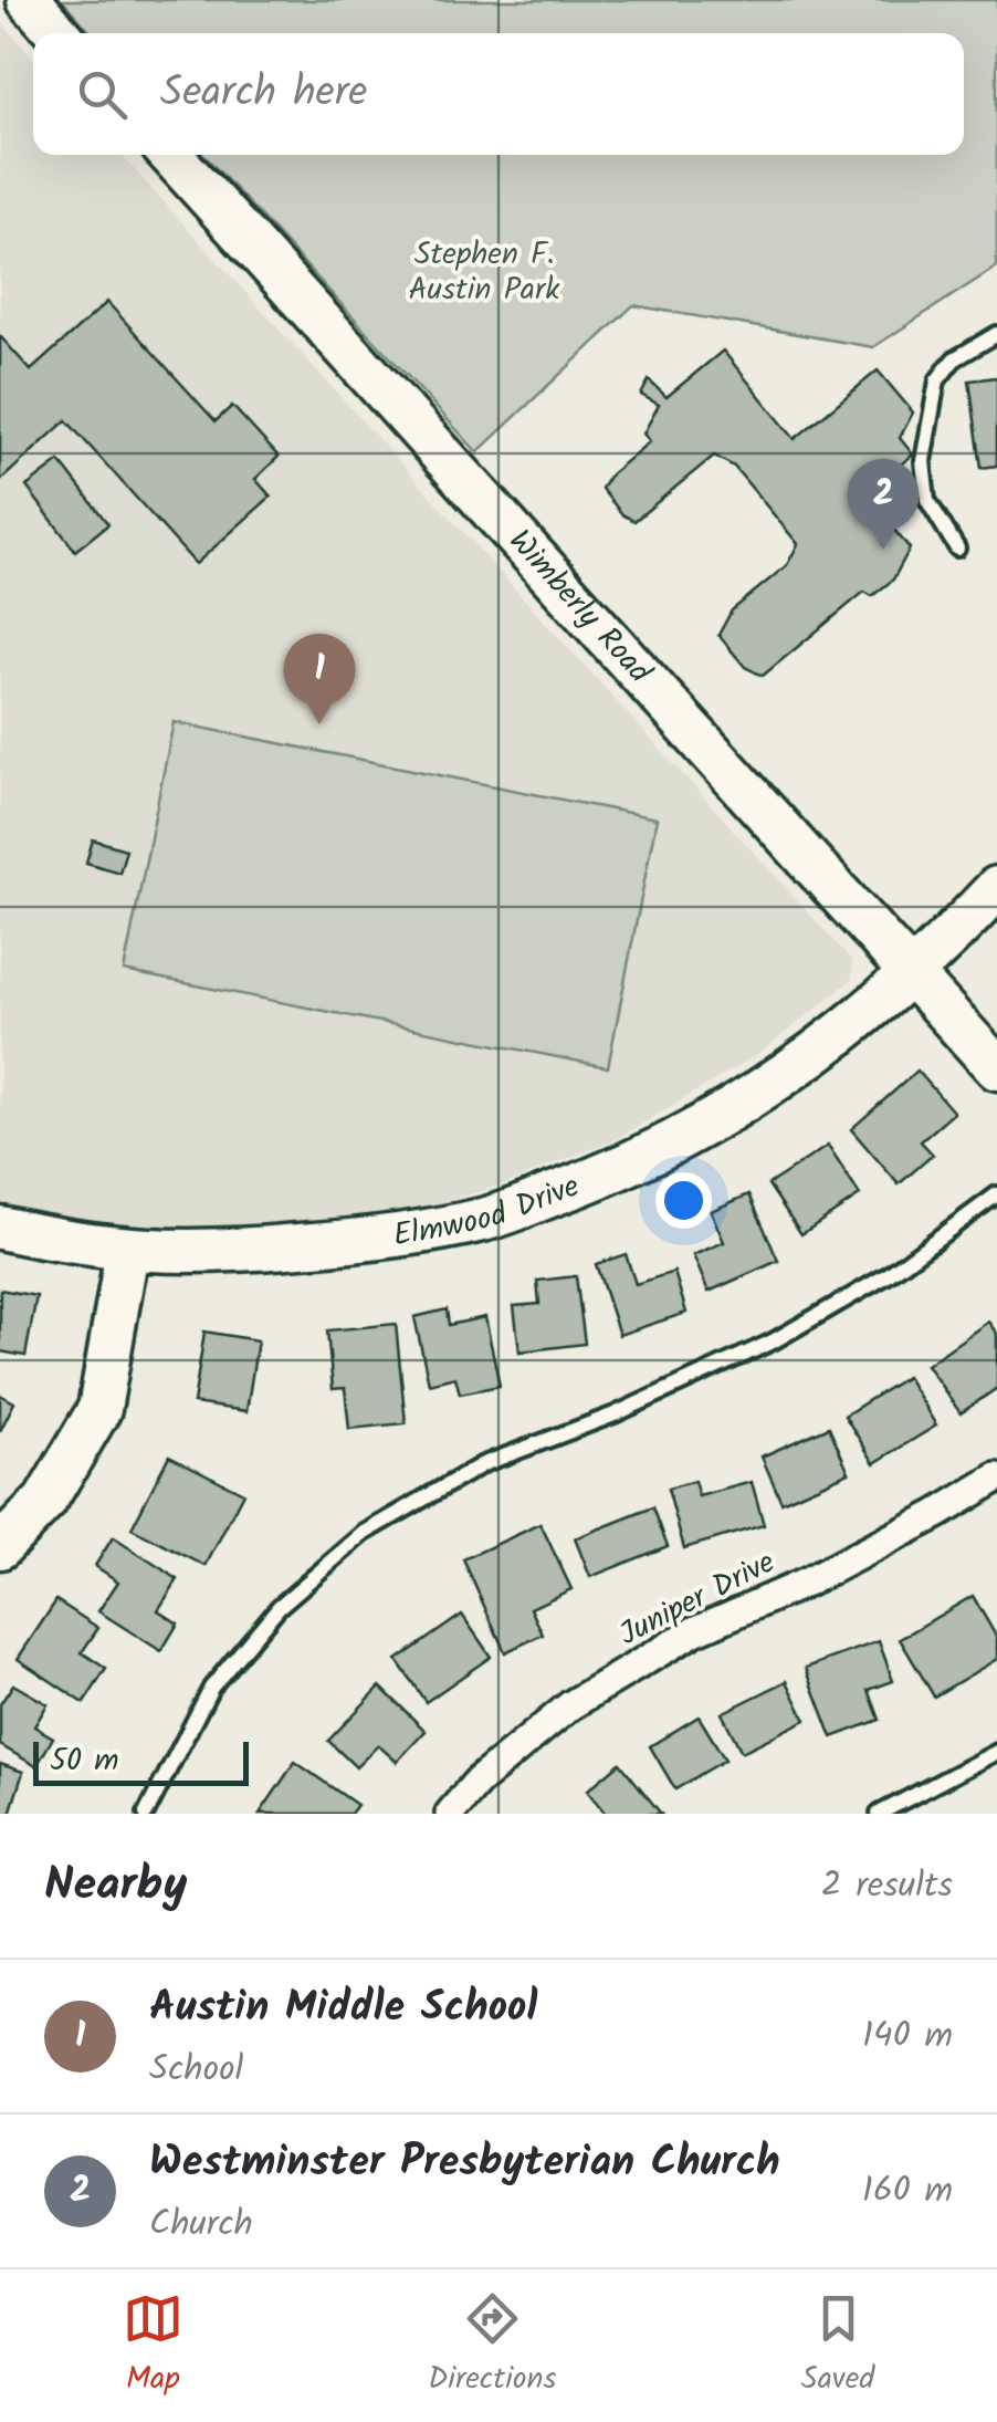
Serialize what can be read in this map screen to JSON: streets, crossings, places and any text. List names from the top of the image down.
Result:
{
  "streets": {
    "main road": ["Wimberly Road", "Elmwood Drive"],
    "street": ["Juniper Drive"]
  },
  "crossings": [
    ["Wimberly Road", "Elmwood Drive"]
  ],
  "parks": ["Stephen F. Austin Park"],
  "scale_bar": "50 m",
  "page": {
    "search": "Search here",
    "pins": ["2", "1"],
    "scale": "50 m",
    "heading": ["Nearby", "2 results"],
    "list": [
      {
        "mark": "1",
        "name": "Austin Middle School",
        "note": "School",
        "value": "140 m"
      },
      {
        "mark": "2",
        "name": "Westminster Presbyterian Church",
        "note": "Church",
        "value": "160 m"
      }
    ],
    "nav": ["Map", "Directions", "Saved"]
  }
}
